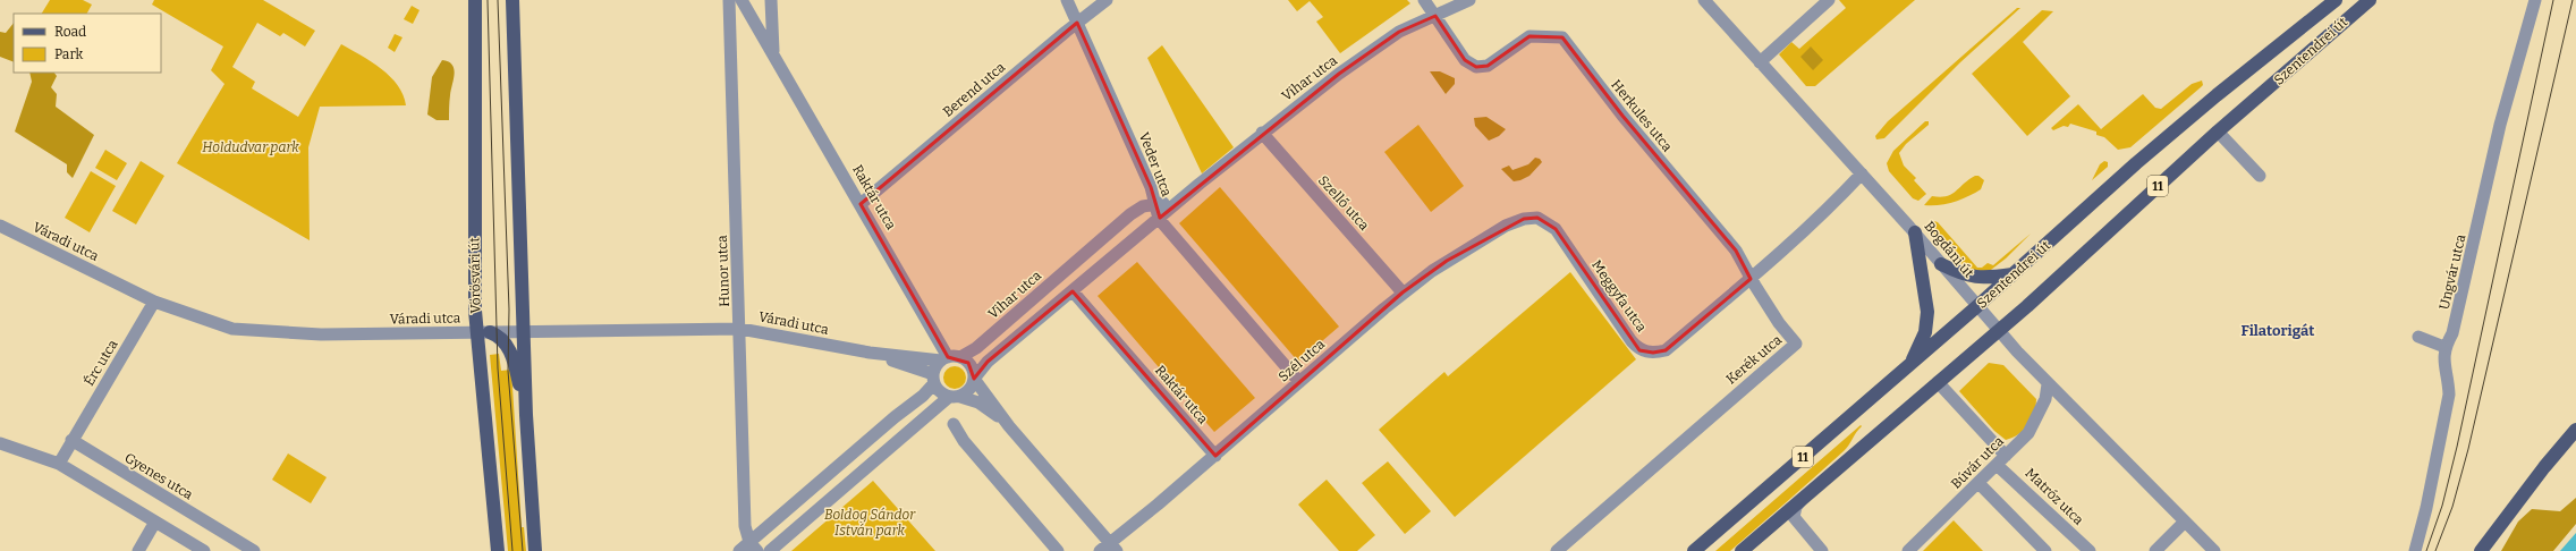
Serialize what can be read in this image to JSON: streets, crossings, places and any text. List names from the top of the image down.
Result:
{
  "streets": {
    "main road": ["Szentendrei út", "11", "Vörösvári út"],
    "street": [
      "Vihar utca",
      "Berend utca",
      "Herkules utca",
      "Veder utca",
      "Raktár utca",
      "Szellő utca",
      "Váradi utca",
      "Bogdáni út",
      "Hunor utca",
      "Ungvár utca",
      "Meggyfa utca",
      "Kerék utca",
      "Szél utca",
      "Érc utca",
      "Búvár utca",
      "Gyenes utca",
      "Matróz utca"
    ]
  },
  "crossings": [
    ["Szentendrei út", "Bogdáni út"],
    ["Szentendrei út", "Matróz utca"],
    ["Vihar utca", "Herkules utca"],
    ["Vihar utca", "Veder utca"],
    ["Vihar utca", "Raktár utca"],
    ["Vihar utca", "Szellő utca"],
    ["Vihar utca", "Váradi utca"],
    ["Berend utca", "Veder utca"],
    ["Berend utca", "Raktár utca"],
    ["Herkules utca", "Meggyfa utca"],
    ["Herkules utca", "Kerék utca"],
    ["Veder utca", "Szél utca"],
    ["Raktár utca", "Váradi utca"],
    ["Raktár utca", "Szél utca"],
    ["Szellő utca", "Szél utca"],
    ["Váradi utca", "Hunor utca"],
    ["Váradi utca", "Vörösvári út"],
    ["Váradi utca", "Érc utca"],
    ["Bogdáni út", "Búvár utca"],
    ["Meggyfa utca", "Kerék utca"],
    ["Meggyfa utca", "Szél utca"],
    ["Érc utca", "Gyenes utca"],
    ["Búvár utca", "Matróz utca"]
  ],
  "districts": ["Filatorigát"],
  "parks": ["Holdudvar park", "Boldog Sándor István park"],
  "legend": ["Road", "Park"]
}
